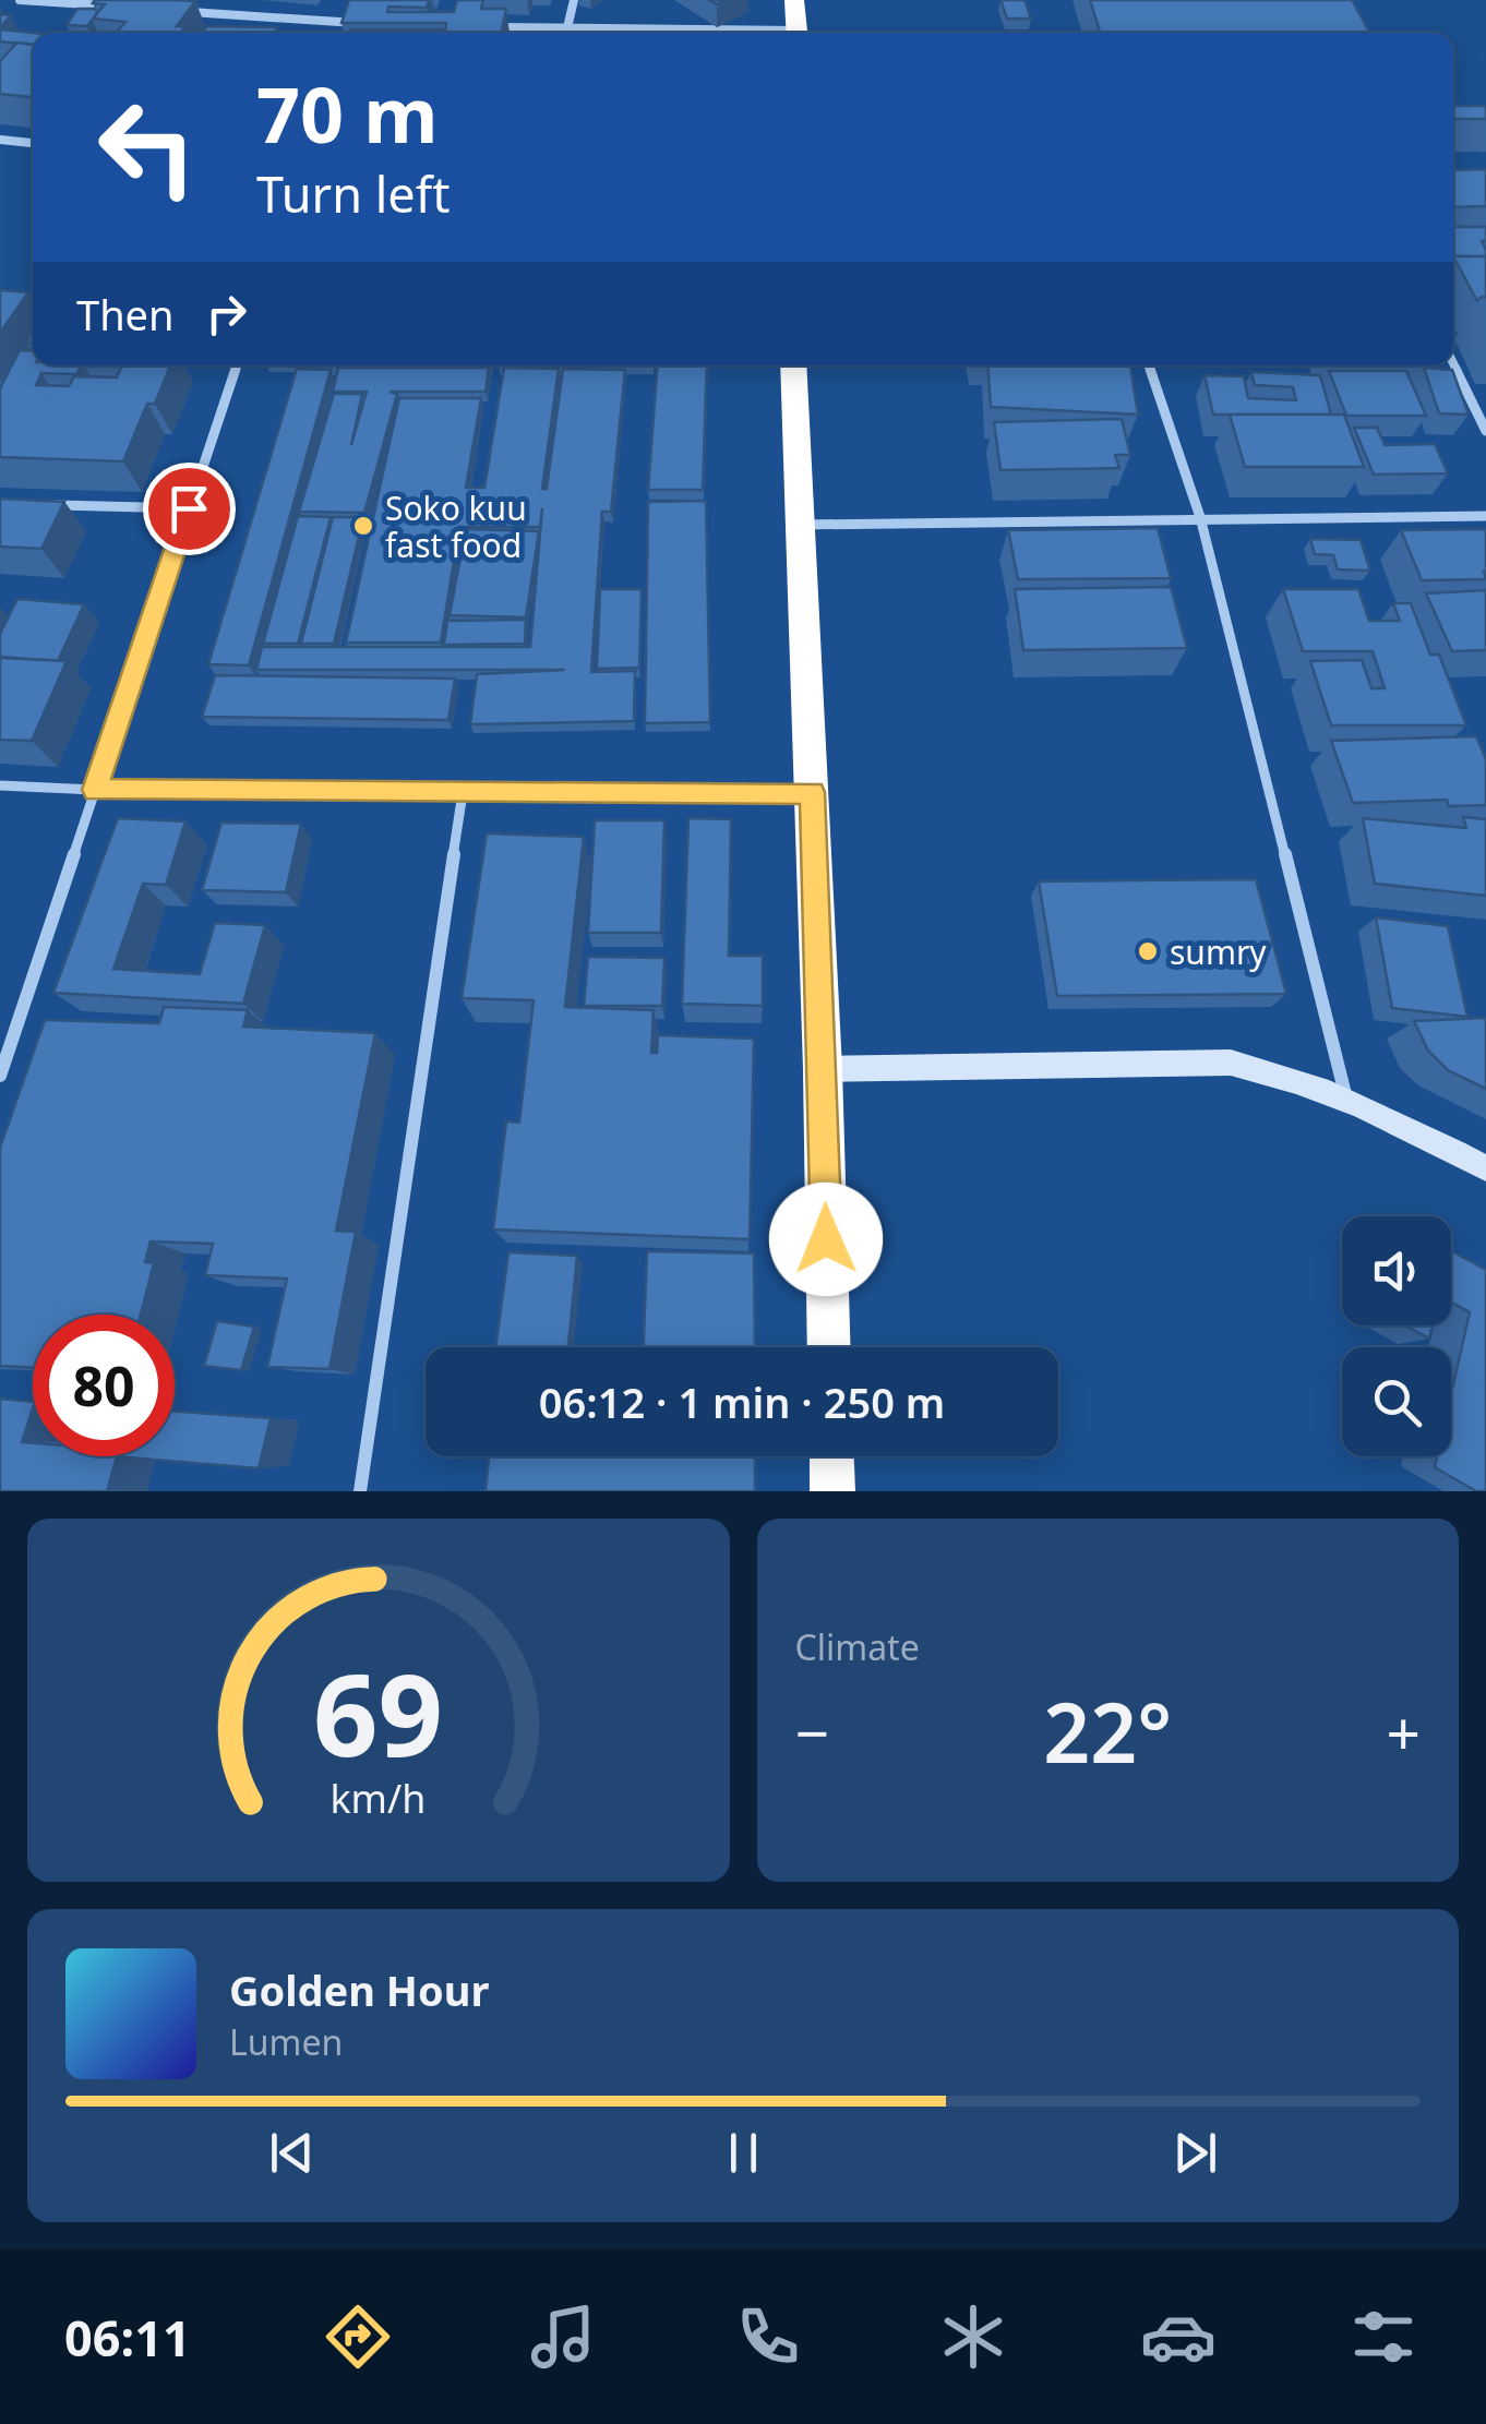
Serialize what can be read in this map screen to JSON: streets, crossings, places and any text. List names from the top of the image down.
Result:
{
  "places": ["Soko kuu fast food", "sumry"],
  "page": {
    "turn": ["70 m", "Turn left"],
    "then": "Then",
    "limit": "80",
    "trip": "06:12 · 1 min · 250 m",
    "tile": "Climate",
    "heat": ["−", "22°", "+"],
    "song": ["Golden Hour", "Lumen"],
    "tabs": "06:11",
    "gauge": ["69", "km/h"]
  }
}
